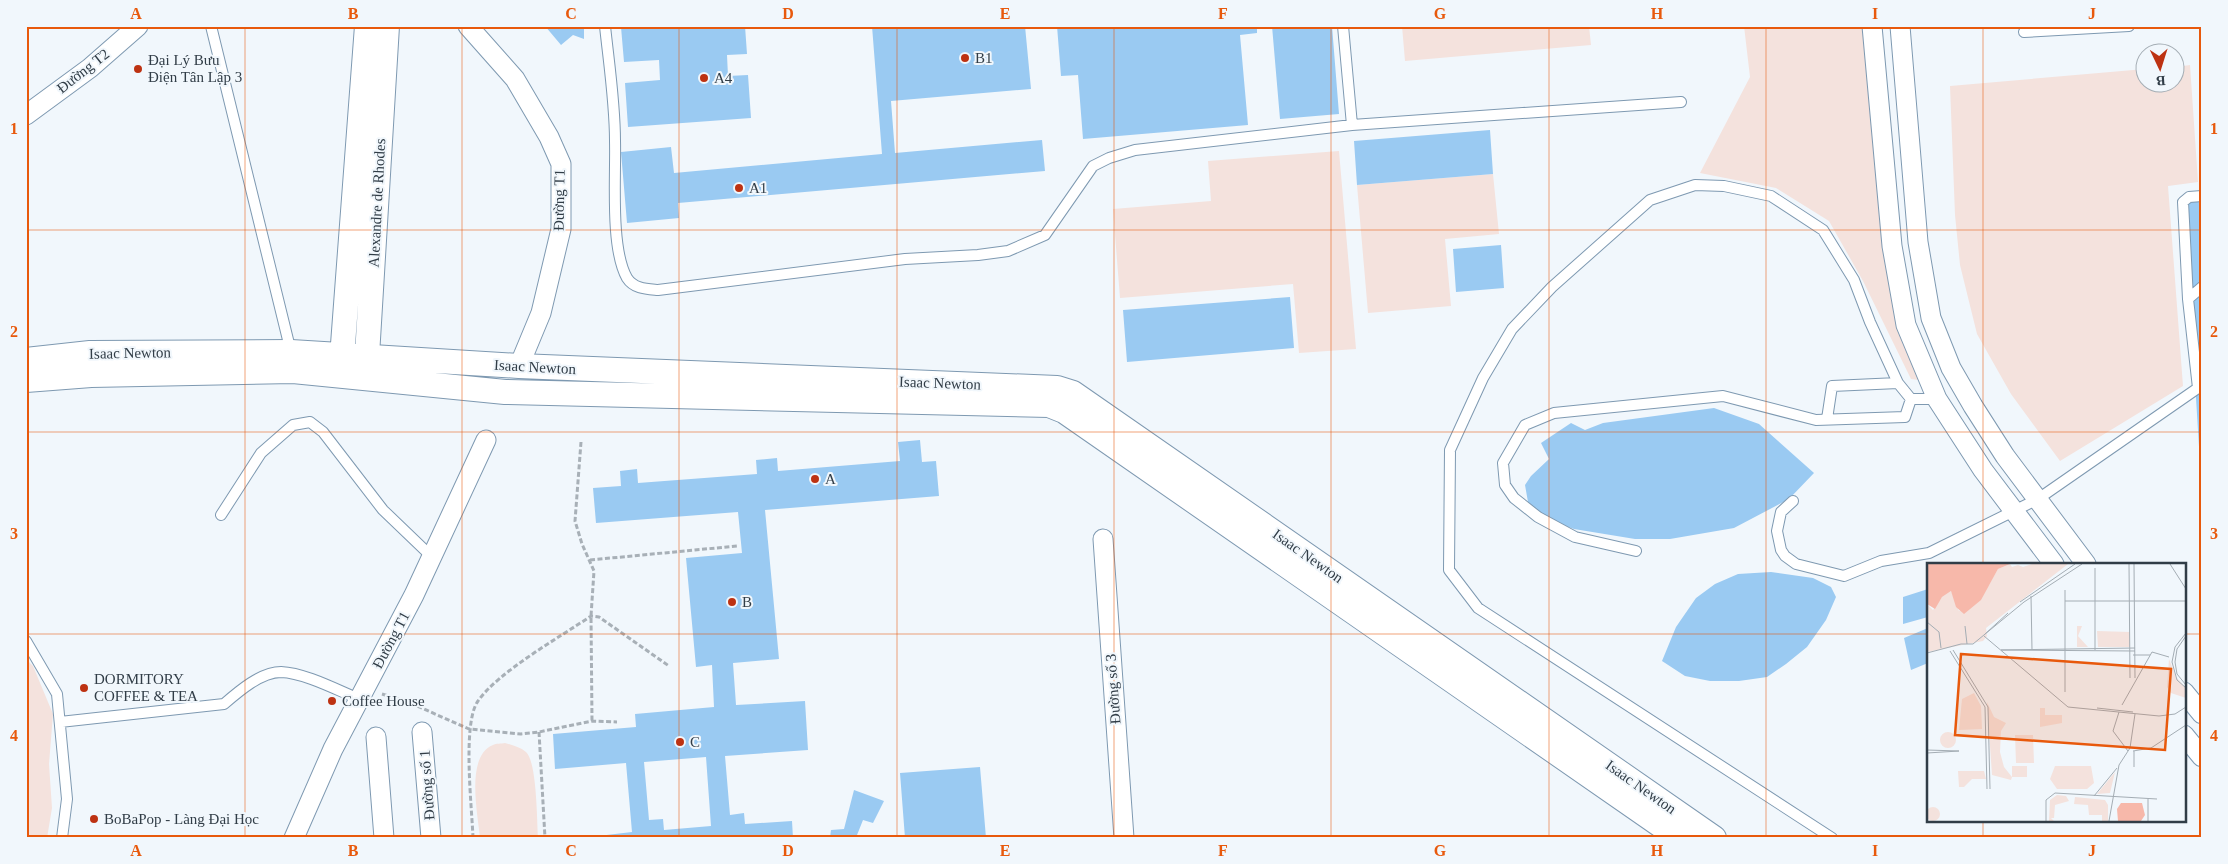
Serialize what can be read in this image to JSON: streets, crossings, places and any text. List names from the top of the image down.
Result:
{
  "streets": {
    "street": [
      "Đường T2",
      "Đường T1",
      "Alexandre de Rhodes",
      "Isaac Newton",
      "Đường số 3",
      "Đường số 1"
    ]
  },
  "crossings": [
    ["Đường T1", "Isaac Newton"],
    ["Alexandre de Rhodes", "Isaac Newton"]
  ],
  "places": [
    "B1",
    "Đại Lý Bưu Điện Tân Lập 3",
    "A4",
    "A1",
    "A",
    "B",
    "DORMITORY COFFEE & TEA",
    "Coffee House",
    "C",
    "BoBaPop - Làng Đại Học"
  ],
  "north": "bottom",
  "grid": {
    "columns": [
      "A",
      "B",
      "C",
      "D",
      "E",
      "F",
      "G",
      "H",
      "I",
      "J"
    ],
    "rows": [
      "1",
      "2",
      "3",
      "4"
    ]
  }
}
